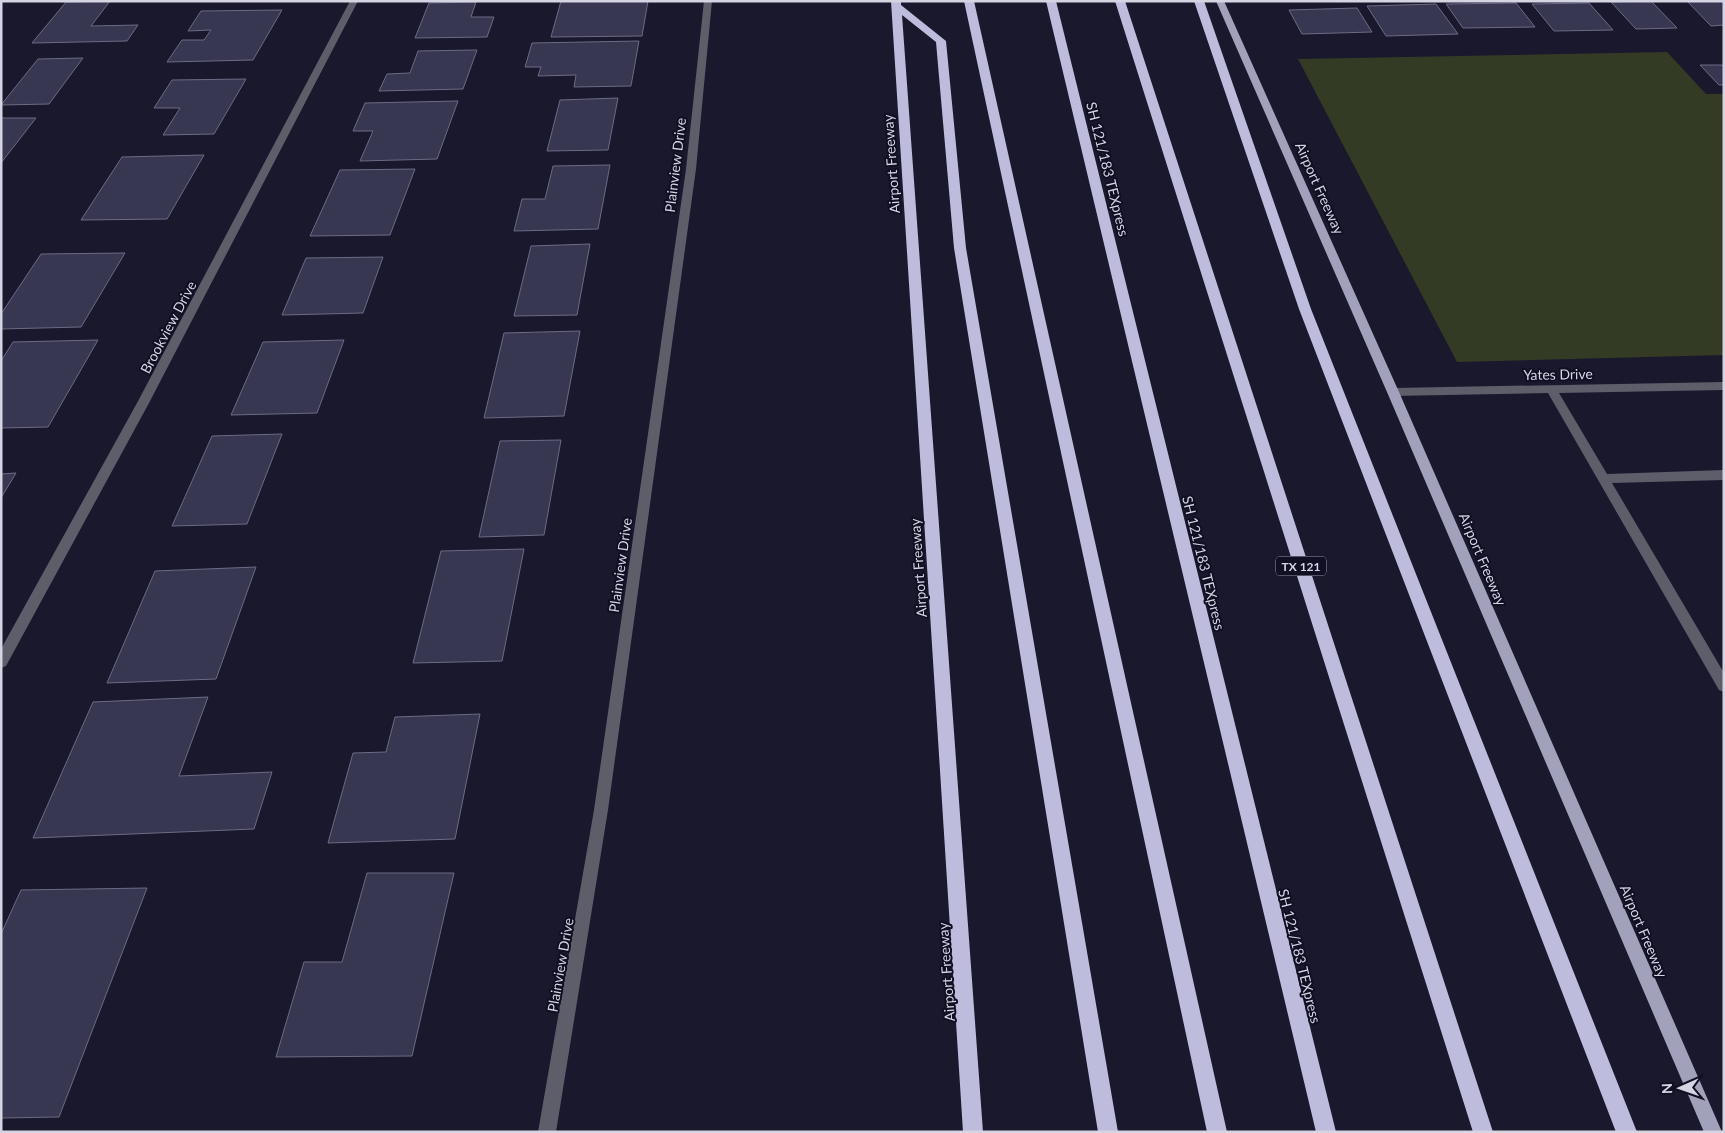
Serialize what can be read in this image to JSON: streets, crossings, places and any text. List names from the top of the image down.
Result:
{
  "streets": {
    "highway": ["Airport Freeway", "SH 121/183 TEXpress", "TX 121"],
    "street": ["Plainview Drive", "Brookview Drive", "Yates Drive"]
  },
  "crossings": [
    ["Airport Freeway", "Yates Drive"]
  ],
  "north": "left"
}
